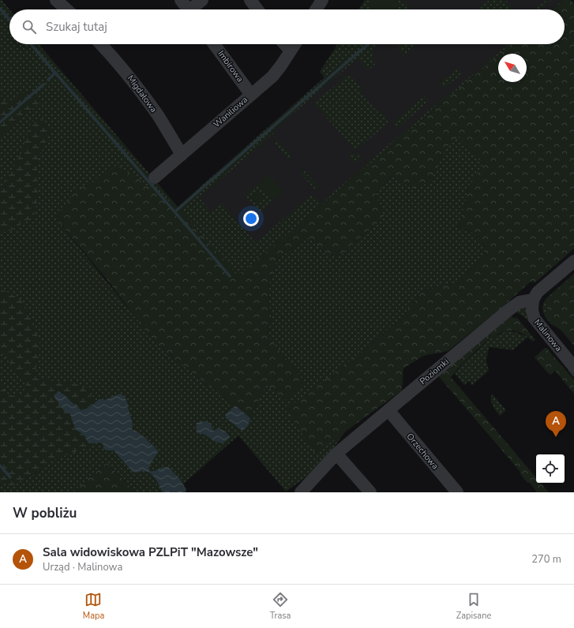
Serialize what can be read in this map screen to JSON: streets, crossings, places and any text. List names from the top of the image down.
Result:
{
  "streets": {
    "street": [
      "Imbirowa",
      "Migdałowa",
      "Waniliowa",
      "Malinowa",
      "Poziomki",
      "Orzechowa"
    ]
  },
  "crossings": [
    ["Imbirowa", "Waniliowa"],
    ["Migdałowa", "Waniliowa"],
    ["Malinowa", "Poziomki"],
    ["Poziomki", "Orzechowa"]
  ],
  "north": "top left",
  "page": {
    "search": "Szukaj tutaj",
    "pins": "A",
    "heading": "W pobliżu",
    "list": [
      {
        "mark": "A",
        "name": "Sala widowiskowa PZLPiT \"Mazowsze\"",
        "note": "Urząd · Malinowa",
        "value": "270 m"
      }
    ],
    "nav": ["Mapa", "Trasa", "Zapisane"]
  }
}
